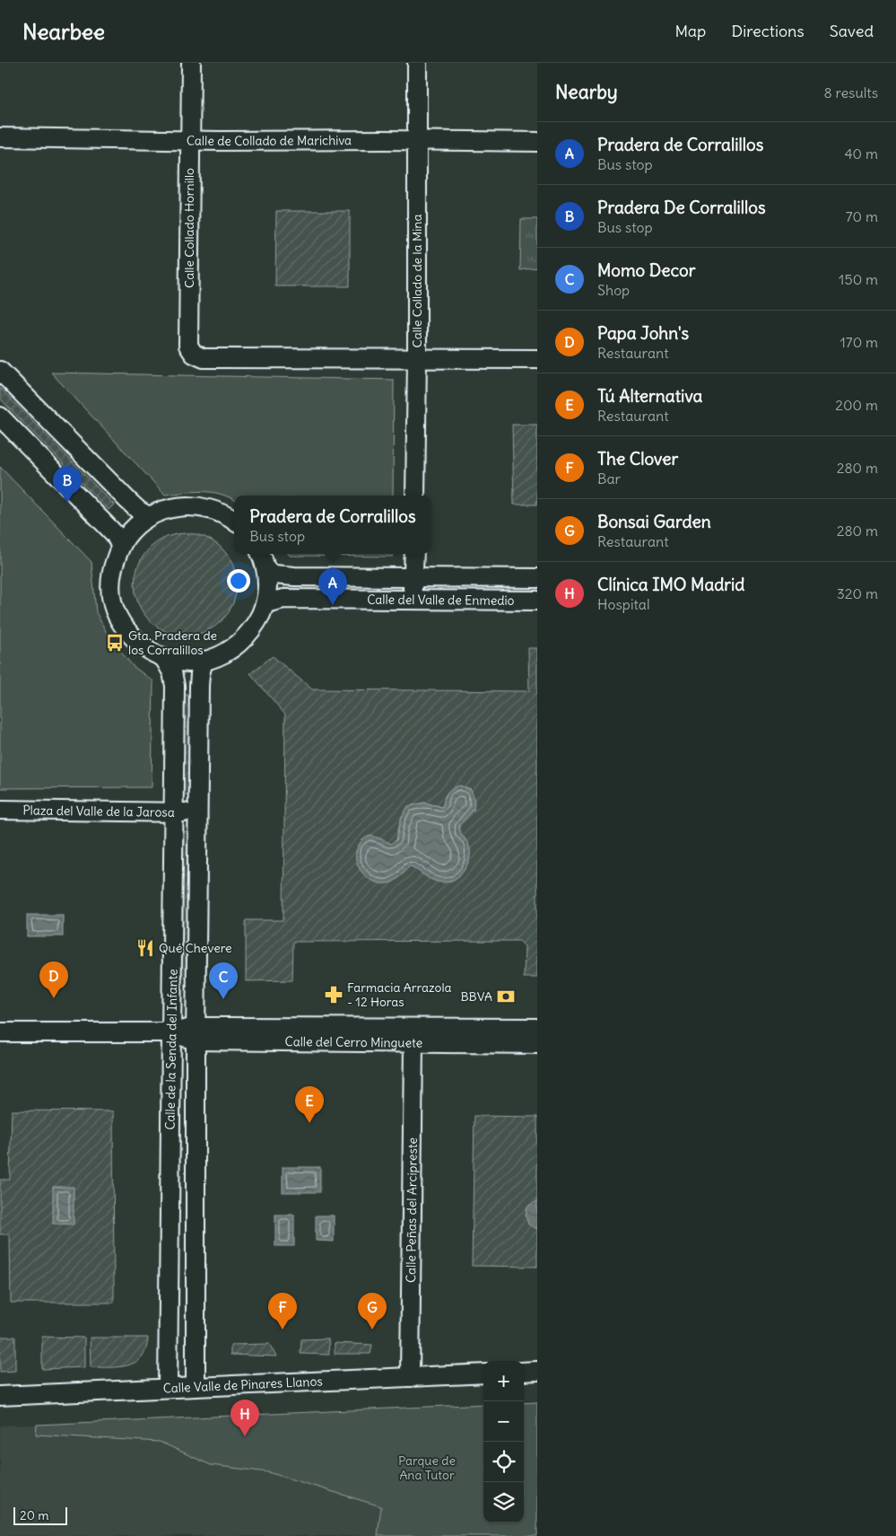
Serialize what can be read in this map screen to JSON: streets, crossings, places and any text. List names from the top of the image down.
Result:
{
  "streets": {
    "street": [
      "Calle de Collado de Marichiva",
      "Calle Collado Hornillo",
      "Calle Collado de la Mina",
      "Calle del Valle de Enmedio",
      "Plaza del Valle de la Jarosa",
      "Calle del Cerro Minguete",
      "Calle de la Senda del Infante",
      "Calle Peñas del Arcipreste",
      "Calle Valle de Pinares Llanos"
    ]
  },
  "crossings": [
    ["Calle de Collado de Marichiva", "Calle Collado Hornillo"],
    ["Calle de Collado de Marichiva", "Calle Collado de la Mina"],
    ["Calle Collado Hornillo", "Calle Collado de la Mina"],
    ["Plaza del Valle de la Jarosa", "Calle de la Senda del Infante"],
    ["Calle del Cerro Minguete", "Calle de la Senda del Infante"],
    ["Calle del Cerro Minguete", "Calle Peñas del Arcipreste"],
    ["Calle de la Senda del Infante", "Calle Valle de Pinares Llanos"],
    ["Calle Peñas del Arcipreste", "Calle Valle de Pinares Llanos"]
  ],
  "parks": ["Parque de Ana Tutor"],
  "places": {
    "bus stop": ["Gta. Pradera de los Corralillos"],
    "restaurant": ["Qué Chevere"],
    "pharmacy": ["Farmacia Arrazola - 12 Horas"],
    "bank": ["BBVA"]
  },
  "scale_bar": "20 m",
  "page": {
    "header": "Nearbee",
    "nav": ["Map", "Directions", "Saved"],
    "heading": ["Nearby", "8 results"],
    "list": [
      {
        "mark": "A",
        "name": "Pradera de Corralillos",
        "note": "Bus stop",
        "value": "40 m"
      },
      {
        "mark": "B",
        "name": "Pradera De Corralillos",
        "note": "Bus stop",
        "value": "70 m"
      },
      {
        "mark": "C",
        "name": "Momo Decor",
        "note": "Shop",
        "value": "150 m"
      },
      {
        "mark": "D",
        "name": "Papa John's",
        "note": "Restaurant",
        "value": "170 m"
      },
      {
        "mark": "E",
        "name": "Tú Alternativa",
        "note": "Restaurant",
        "value": "200 m"
      },
      {
        "mark": "F",
        "name": "The Clover",
        "note": "Bar",
        "value": "280 m"
      },
      {
        "mark": "G",
        "name": "Bonsai Garden",
        "note": "Restaurant",
        "value": "280 m"
      },
      {
        "mark": "H",
        "name": "Clínica IMO Madrid",
        "note": "Hospital",
        "value": "320 m"
      }
    ],
    "pins": [
      "B",
      "A",
      "D",
      "C",
      "E",
      "F",
      "G",
      "H"
    ],
    "popup": ["Pradera de Corralillos", "Bus stop"],
    "map_buttons": ["+", "−"],
    "scale": "20 m"
  }
}
